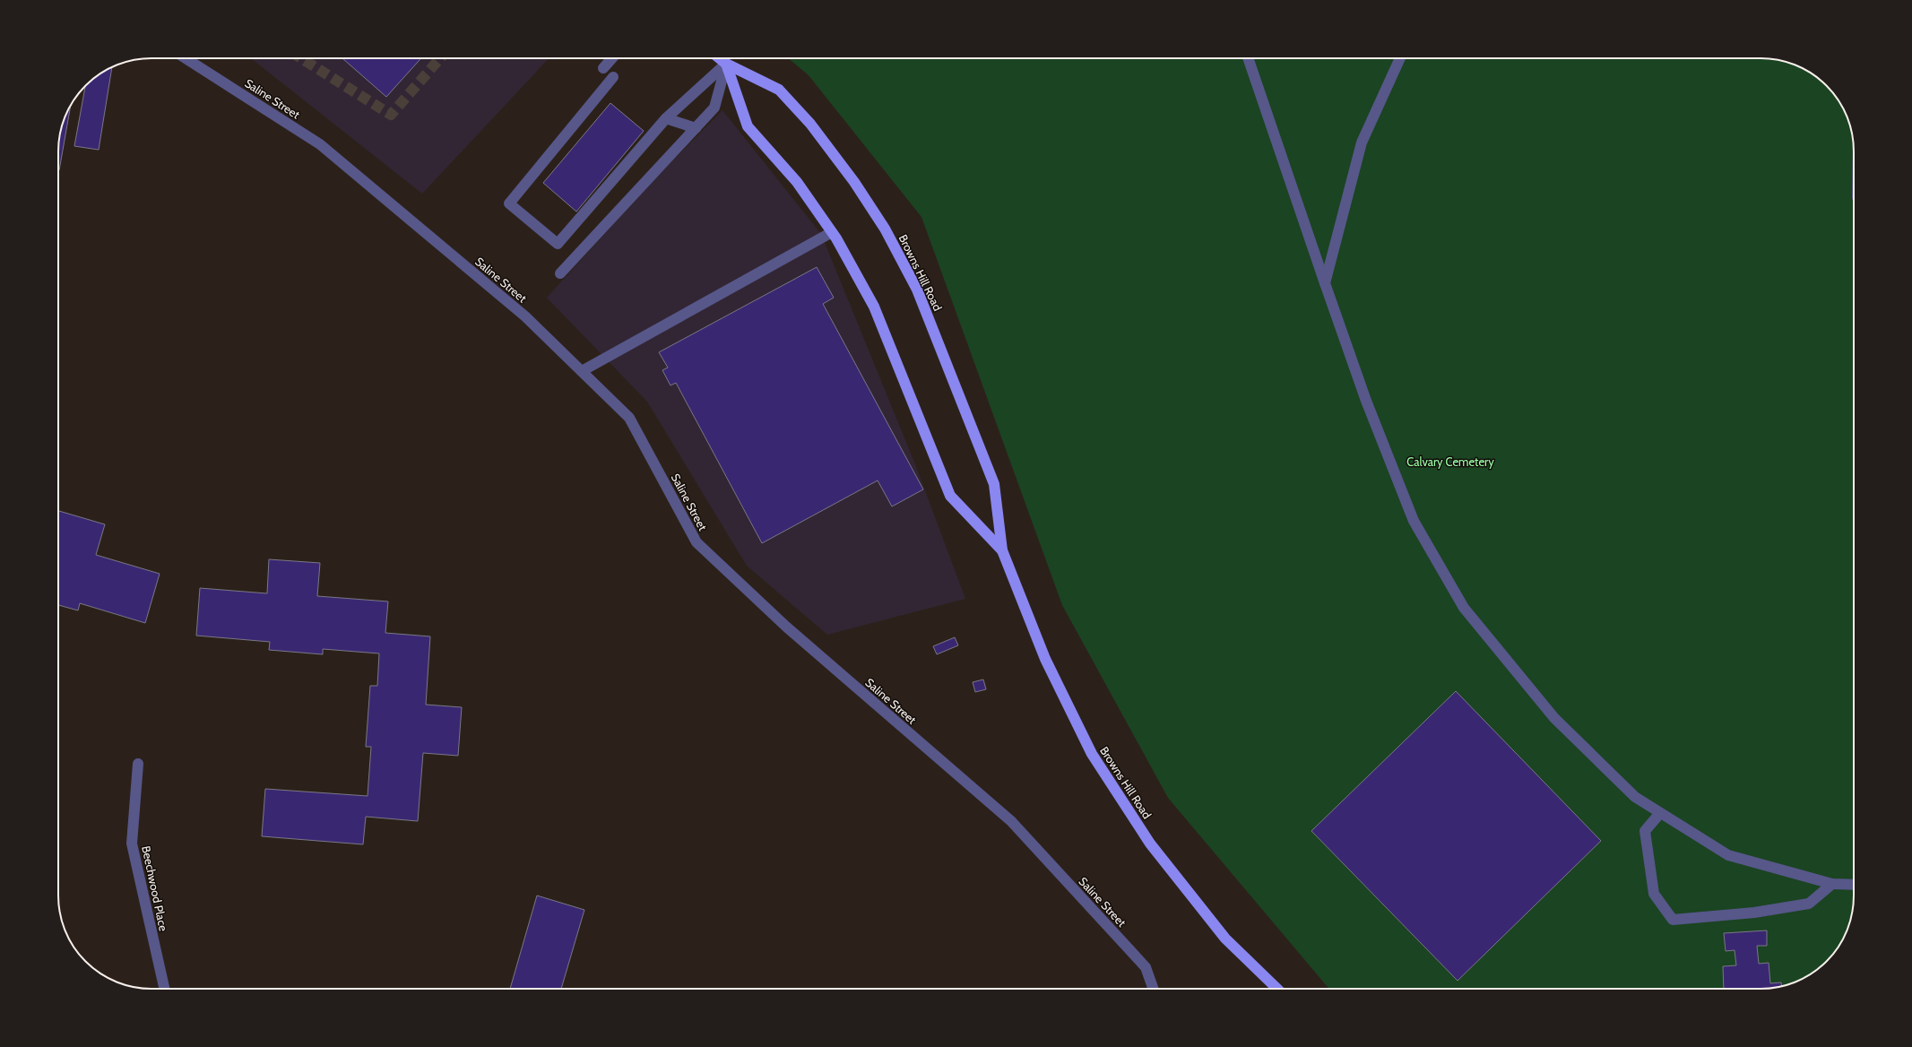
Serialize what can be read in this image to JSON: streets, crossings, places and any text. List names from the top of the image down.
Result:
{
  "streets": {
    "main road": ["Browns Hill Road"],
    "street": ["Saline Street", "Beechwood Place"]
  },
  "parks": ["Calvary Cemetery"]
}
